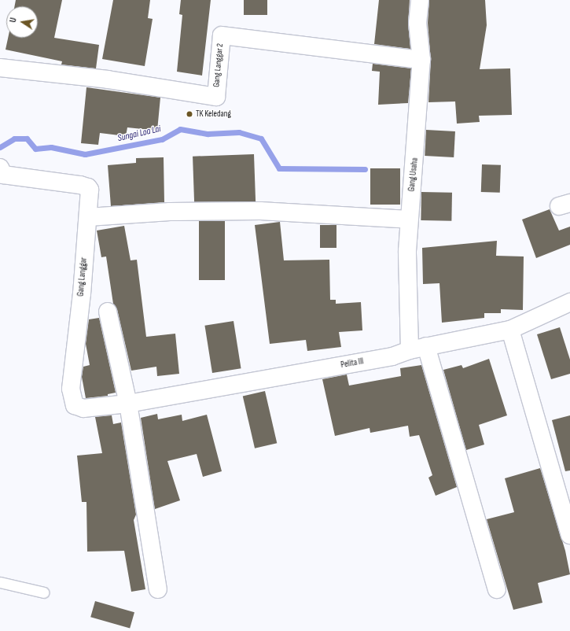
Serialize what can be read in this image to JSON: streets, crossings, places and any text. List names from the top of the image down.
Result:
{
  "streets": {
    "street": [
      "Gang Langgar 2",
      "Gang Usaha",
      "Gang Langgar",
      "Pelita III"
    ]
  },
  "crossings": [
    ["Gang Langgar 2", "Gang Usaha"],
    ["Gang Usaha", "Pelita III"],
    ["Gang Langgar", "Pelita III"]
  ],
  "water": ["Sungai Loa Lai"],
  "places": ["TK Keledang"],
  "north": "left"
}
